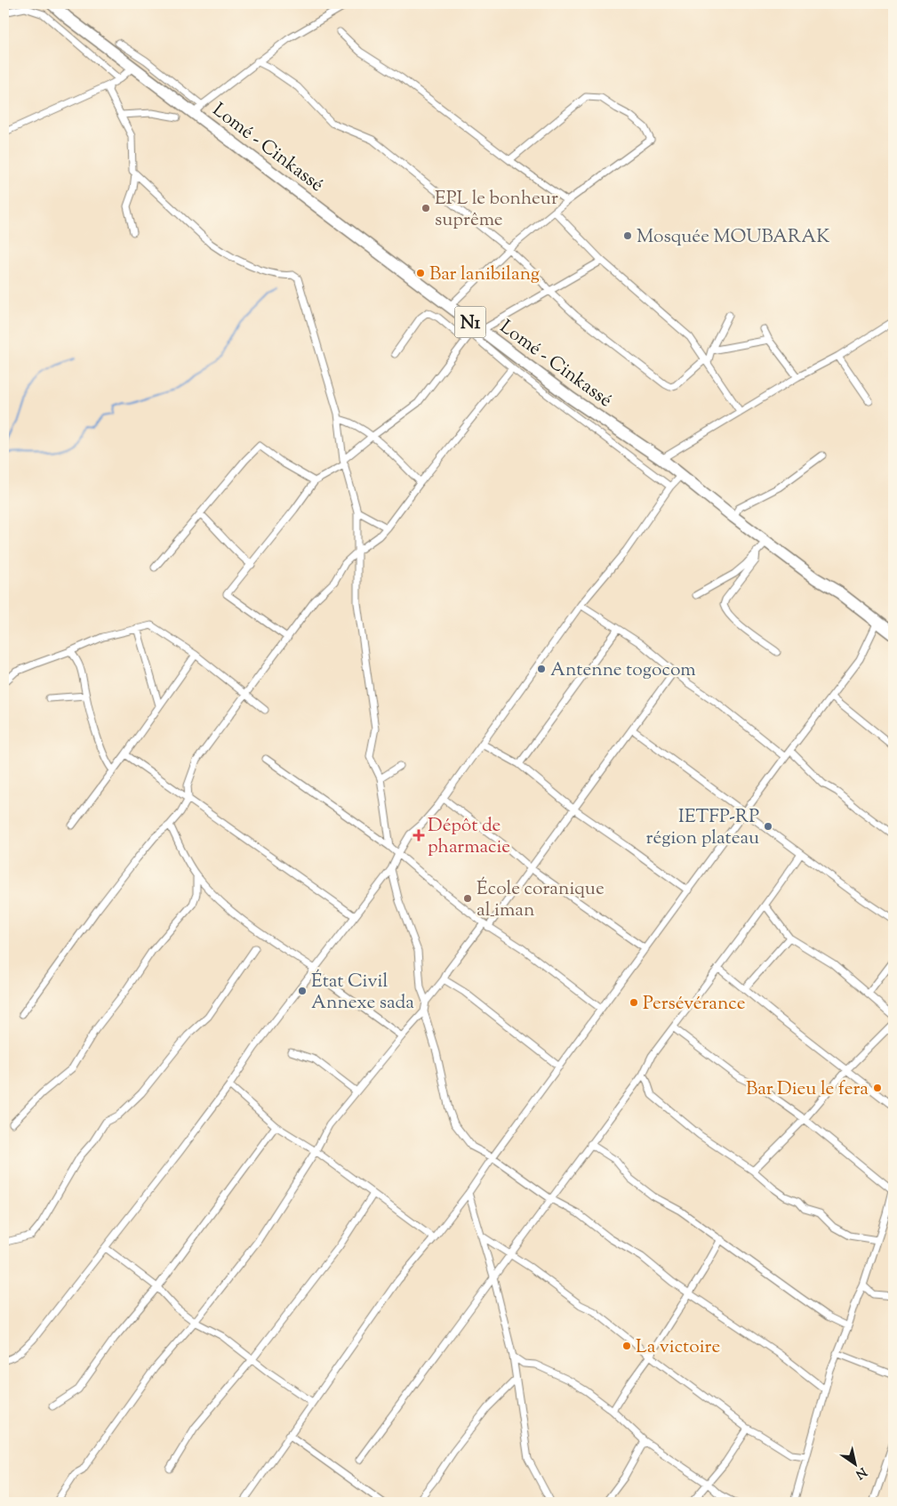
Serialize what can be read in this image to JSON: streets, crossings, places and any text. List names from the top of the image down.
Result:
{
  "streets": {
    "highway": ["Lomé - Cinkassé", "N1"]
  },
  "places": {
    "other": [
      "EPL le bonheur suprême",
      "Mosquée MOUBARAK",
      "Bar lanibilang",
      "Antenne togocom",
      "IETFP-RP région plateau",
      "École coranique al_iman",
      "État Civil Annexe sada",
      "Persévérance",
      "Bar Dieu le fera",
      "La victoire"
    ],
    "health": ["Dépôt de pharmacie"]
  },
  "north": "bottom right"
}
